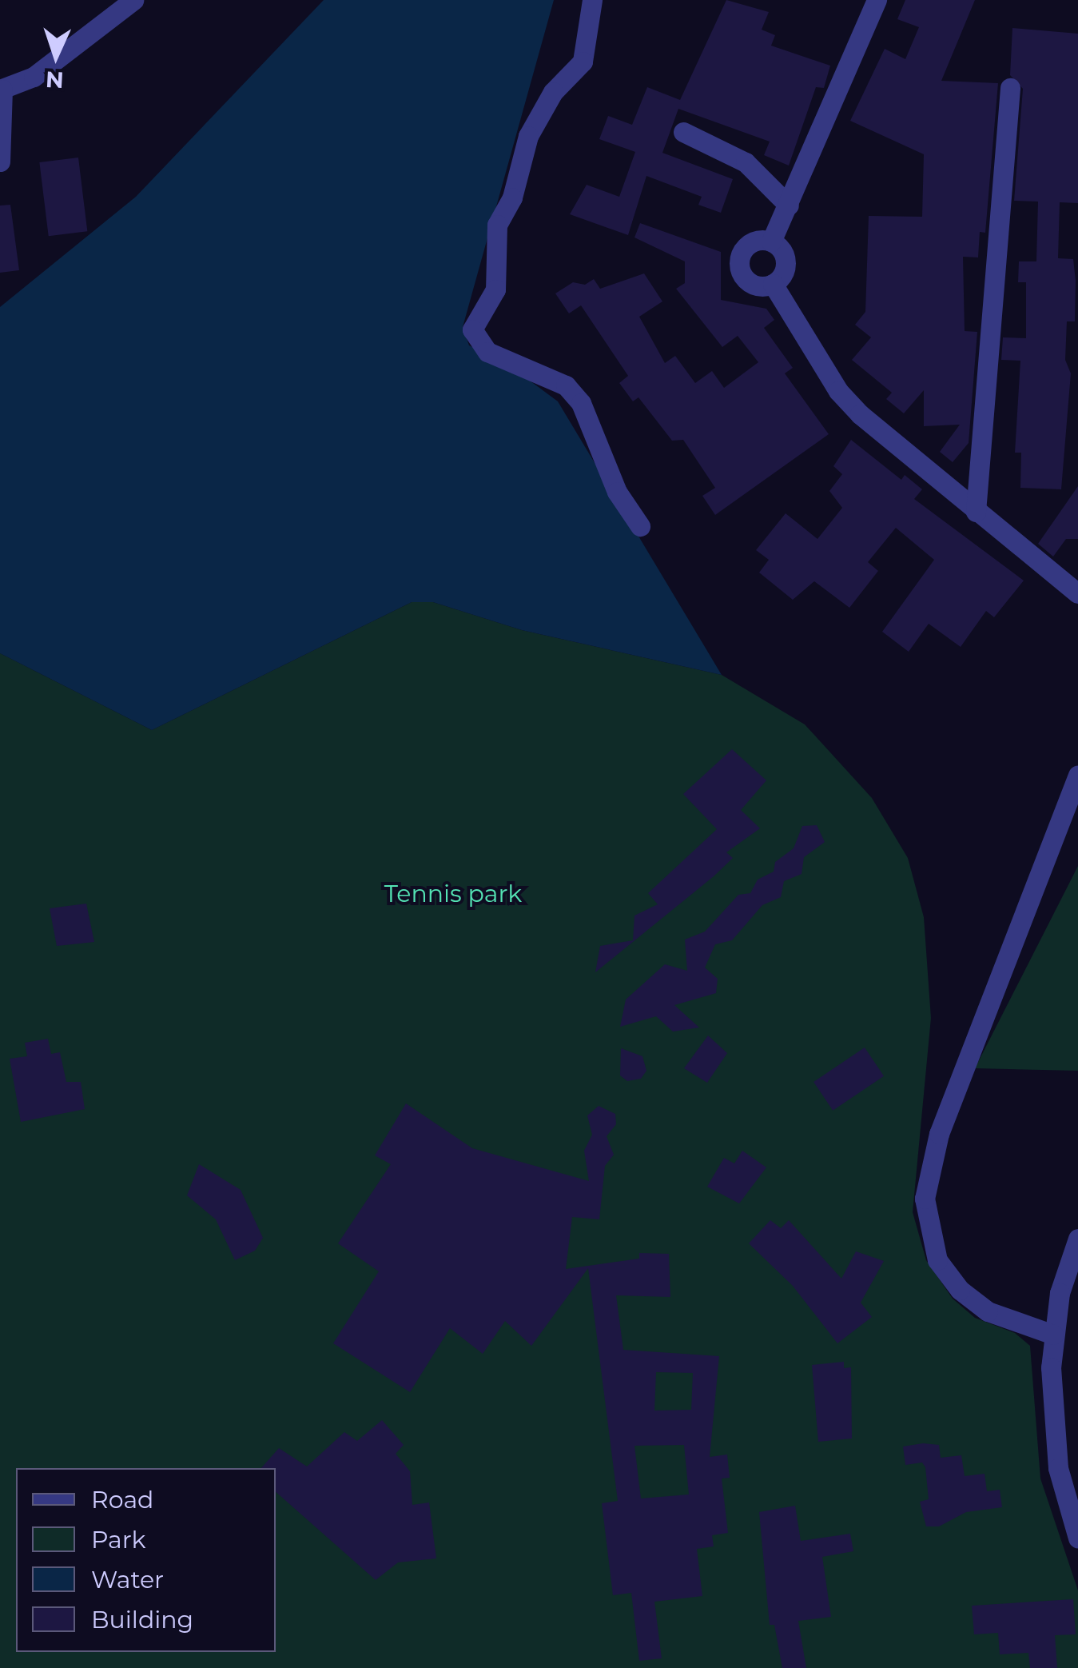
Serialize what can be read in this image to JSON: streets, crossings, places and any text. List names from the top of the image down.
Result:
{
  "parks": ["Tennis park"],
  "legend": [
    "Road",
    "Park",
    "Water",
    "Building"
  ],
  "north": "bottom"
}
